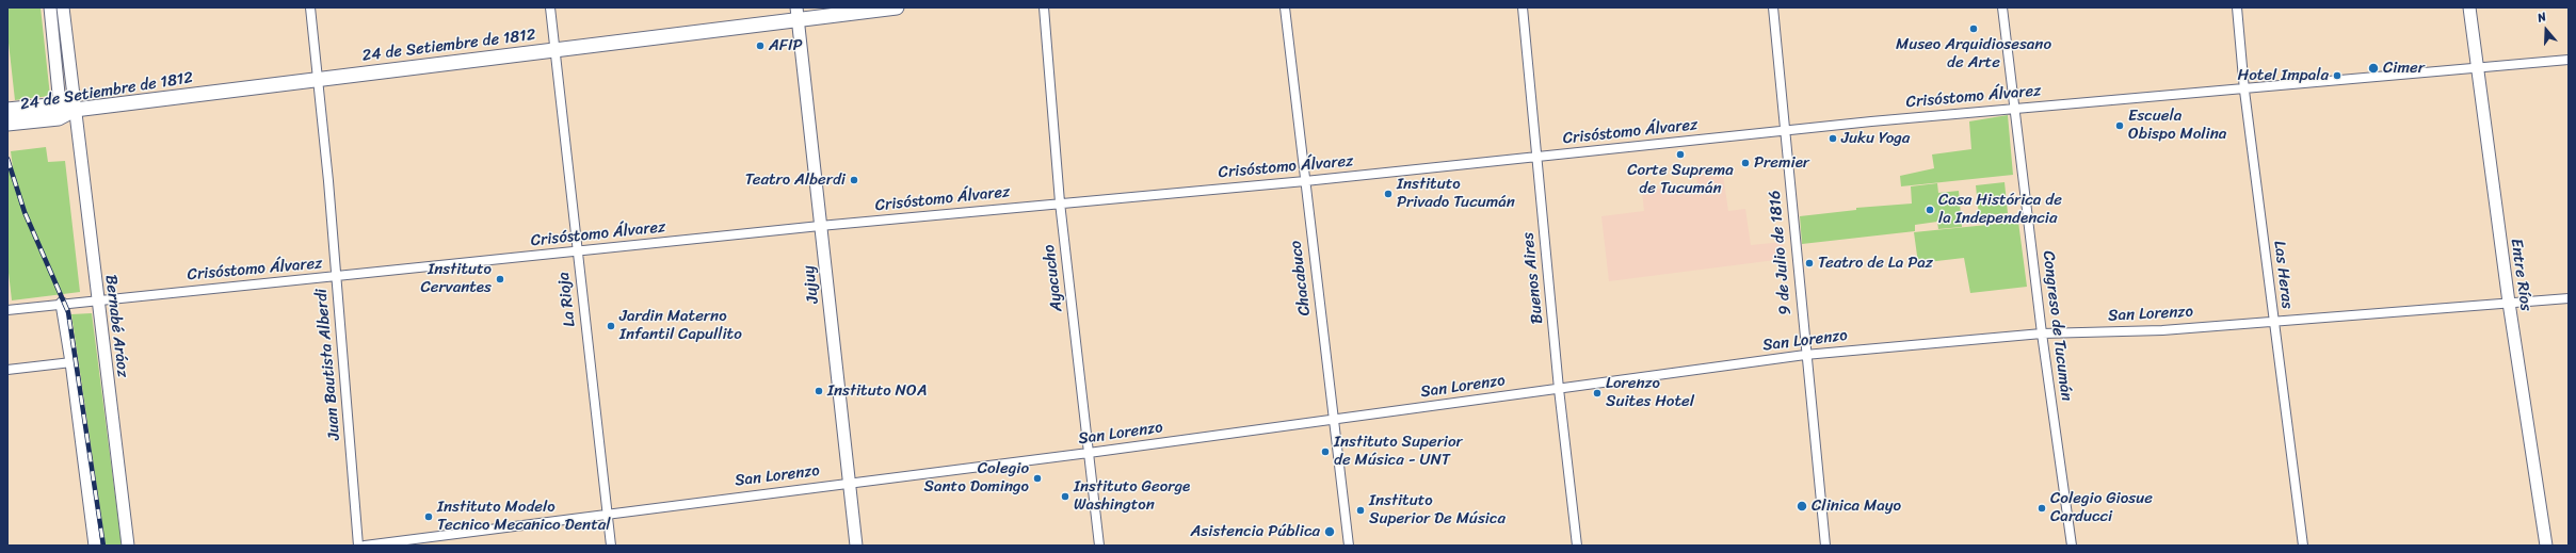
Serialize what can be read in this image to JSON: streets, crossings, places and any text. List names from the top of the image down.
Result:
{
  "streets": {
    "main road": ["24 de Setiembre de 1812"],
    "street": [
      "Crisóstomo Álvarez",
      "9 de Julio de 1816",
      "Las Heras",
      "Entre Ríos",
      "Ayacucho",
      "Chacabuco",
      "Buenos Aires",
      "Jujuy",
      "La Rioja",
      "San Lorenzo",
      "Bernabé Aráoz",
      "Congreso de Tucumán",
      "Juan Bautista Alberdi"
    ]
  },
  "crossings": [
    ["24 de Setiembre de 1812", "Jujuy"],
    ["24 de Setiembre de 1812", "La Rioja"],
    ["24 de Setiembre de 1812", "Bernabé Aráoz"],
    ["24 de Setiembre de 1812", "Juan Bautista Alberdi"],
    ["Crisóstomo Álvarez", "9 de Julio de 1816"],
    ["Crisóstomo Álvarez", "Las Heras"],
    ["Crisóstomo Álvarez", "Entre Ríos"],
    ["Crisóstomo Álvarez", "Ayacucho"],
    ["Crisóstomo Álvarez", "Chacabuco"],
    ["Crisóstomo Álvarez", "Buenos Aires"],
    ["Crisóstomo Álvarez", "Jujuy"],
    ["Crisóstomo Álvarez", "La Rioja"],
    ["Crisóstomo Álvarez", "Bernabé Aráoz"],
    ["Crisóstomo Álvarez", "Congreso de Tucumán"],
    ["Crisóstomo Álvarez", "Juan Bautista Alberdi"],
    ["9 de Julio de 1816", "San Lorenzo"],
    ["Las Heras", "San Lorenzo"],
    ["Entre Ríos", "San Lorenzo"],
    ["Ayacucho", "San Lorenzo"],
    ["Chacabuco", "San Lorenzo"],
    ["Buenos Aires", "San Lorenzo"],
    ["Jujuy", "San Lorenzo"],
    ["La Rioja", "San Lorenzo"],
    ["San Lorenzo", "Congreso de Tucumán"]
  ],
  "places": [
    "Museo Arquidiosesano de Arte",
    "AFIP",
    "Cimer",
    "Hotel Impala",
    "Escuela Obispo Molina",
    "Juku Yoga",
    "Corte Suprema de Tucumán",
    "Premier",
    "Teatro Alberdi",
    "Instituto Privado Tucumán",
    "Casa Histórica de la Independencia",
    "Teatro de La Paz",
    "Instituto Cervantes",
    "Jardin Materno Infantil Capullito",
    "Instituto NOA",
    "Lorenzo Suites Hotel",
    "Instituto Superior de Música - UNT",
    "Colegio Santo Domingo",
    "Instituto George Washington",
    "Clinica Mayo",
    "Colegio Giosue Carducci",
    "Instituto Superior De Música",
    "Instituto Modelo Tecnico Mecanico Dental",
    "Asistencia Pública"
  ],
  "north": "top"
}
